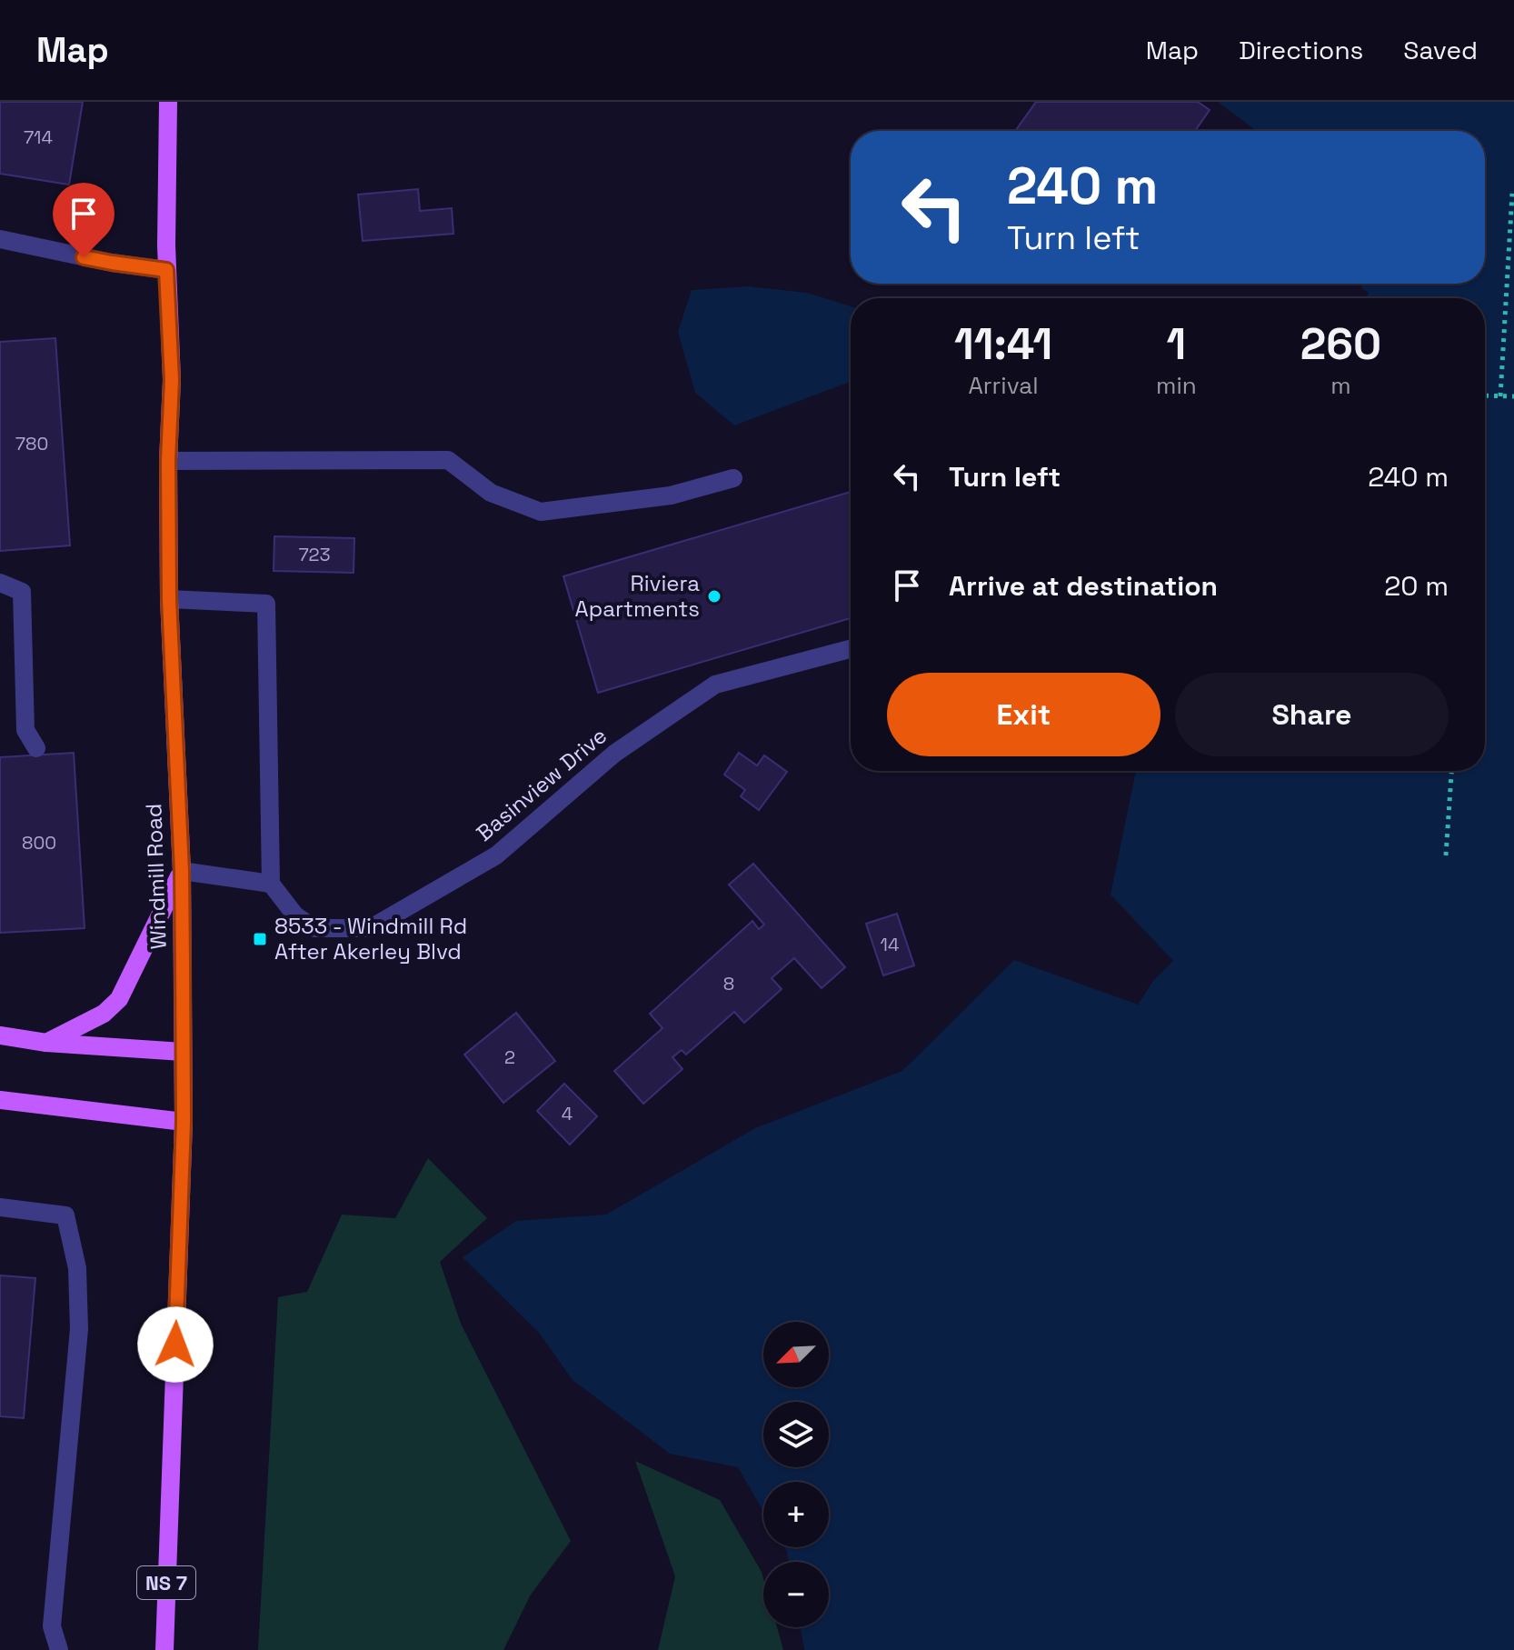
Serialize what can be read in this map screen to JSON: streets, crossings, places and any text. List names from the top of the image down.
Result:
{
  "streets": {
    "main road": ["Windmill Road", "NS 7"],
    "street": ["Basinview Drive"]
  },
  "places": {
    "other": ["Riviera Apartments"],
    "transit": ["8533 - Windmill Rd After Akerley Blvd"]
  },
  "house_numbers": [
    "714",
    "780",
    "723",
    "800",
    "14",
    "8",
    "2",
    "4"
  ],
  "north": "bottom left",
  "page": {
    "header": "Map",
    "nav": ["Map", "Directions", "Saved"],
    "turn": ["240 m", "Turn left"],
    "eta": [
      "11:41",
      "Arrival",
      "1",
      "min",
      "260",
      "m"
    ],
    "list": [
      {
        "name": "Turn left",
        "value": "240 m"
      },
      {
        "name": "Arrive at destination",
        "value": "20 m"
      }
    ],
    "buttons": ["Exit", "Share"],
    "map_buttons": ["+", "−"]
  }
}
